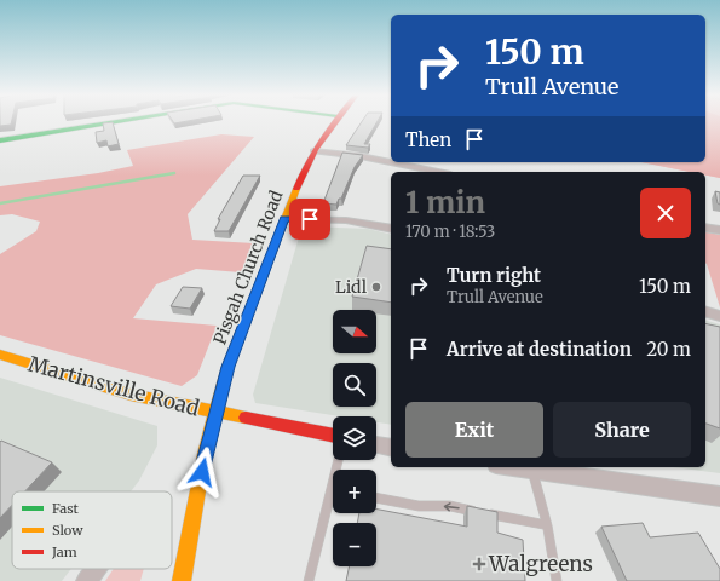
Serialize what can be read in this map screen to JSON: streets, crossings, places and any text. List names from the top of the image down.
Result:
{
  "streets": {
    "street": ["Pisgah Church Road", "Martinsville Road"]
  },
  "crossings": [
    ["Pisgah Church Road", "Martinsville Road"]
  ],
  "places": {
    "other": ["Lidl"],
    "health": ["Walgreens"]
  },
  "legend": ["Fast", "Slow", "Jam"],
  "north": "right",
  "page": {
    "turn": ["150 m", "Trull Avenue"],
    "then": "Then",
    "heading": ["1 min", "170 m · 18:53"],
    "list": [
      {
        "name": "Turn right",
        "note": "Trull Avenue",
        "value": "150 m"
      },
      {
        "name": "Arrive at destination",
        "value": "20 m"
      }
    ],
    "map_buttons": ["+", "−"],
    "buttons": ["Exit", "Share"]
  }
}
